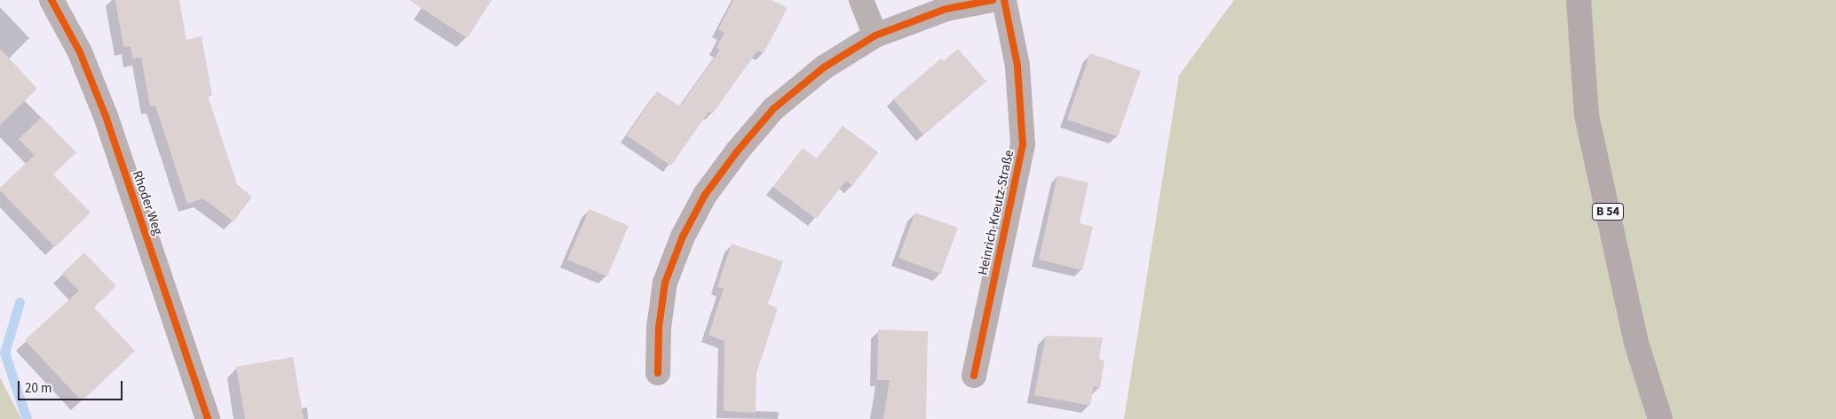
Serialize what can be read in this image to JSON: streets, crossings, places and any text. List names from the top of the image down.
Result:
{
  "streets": {
    "main road": ["B 54"],
    "street": ["Rhoder Weg", "Heinrich-Kreutz-Straße"]
  },
  "scale_bar": "20 m"
}
